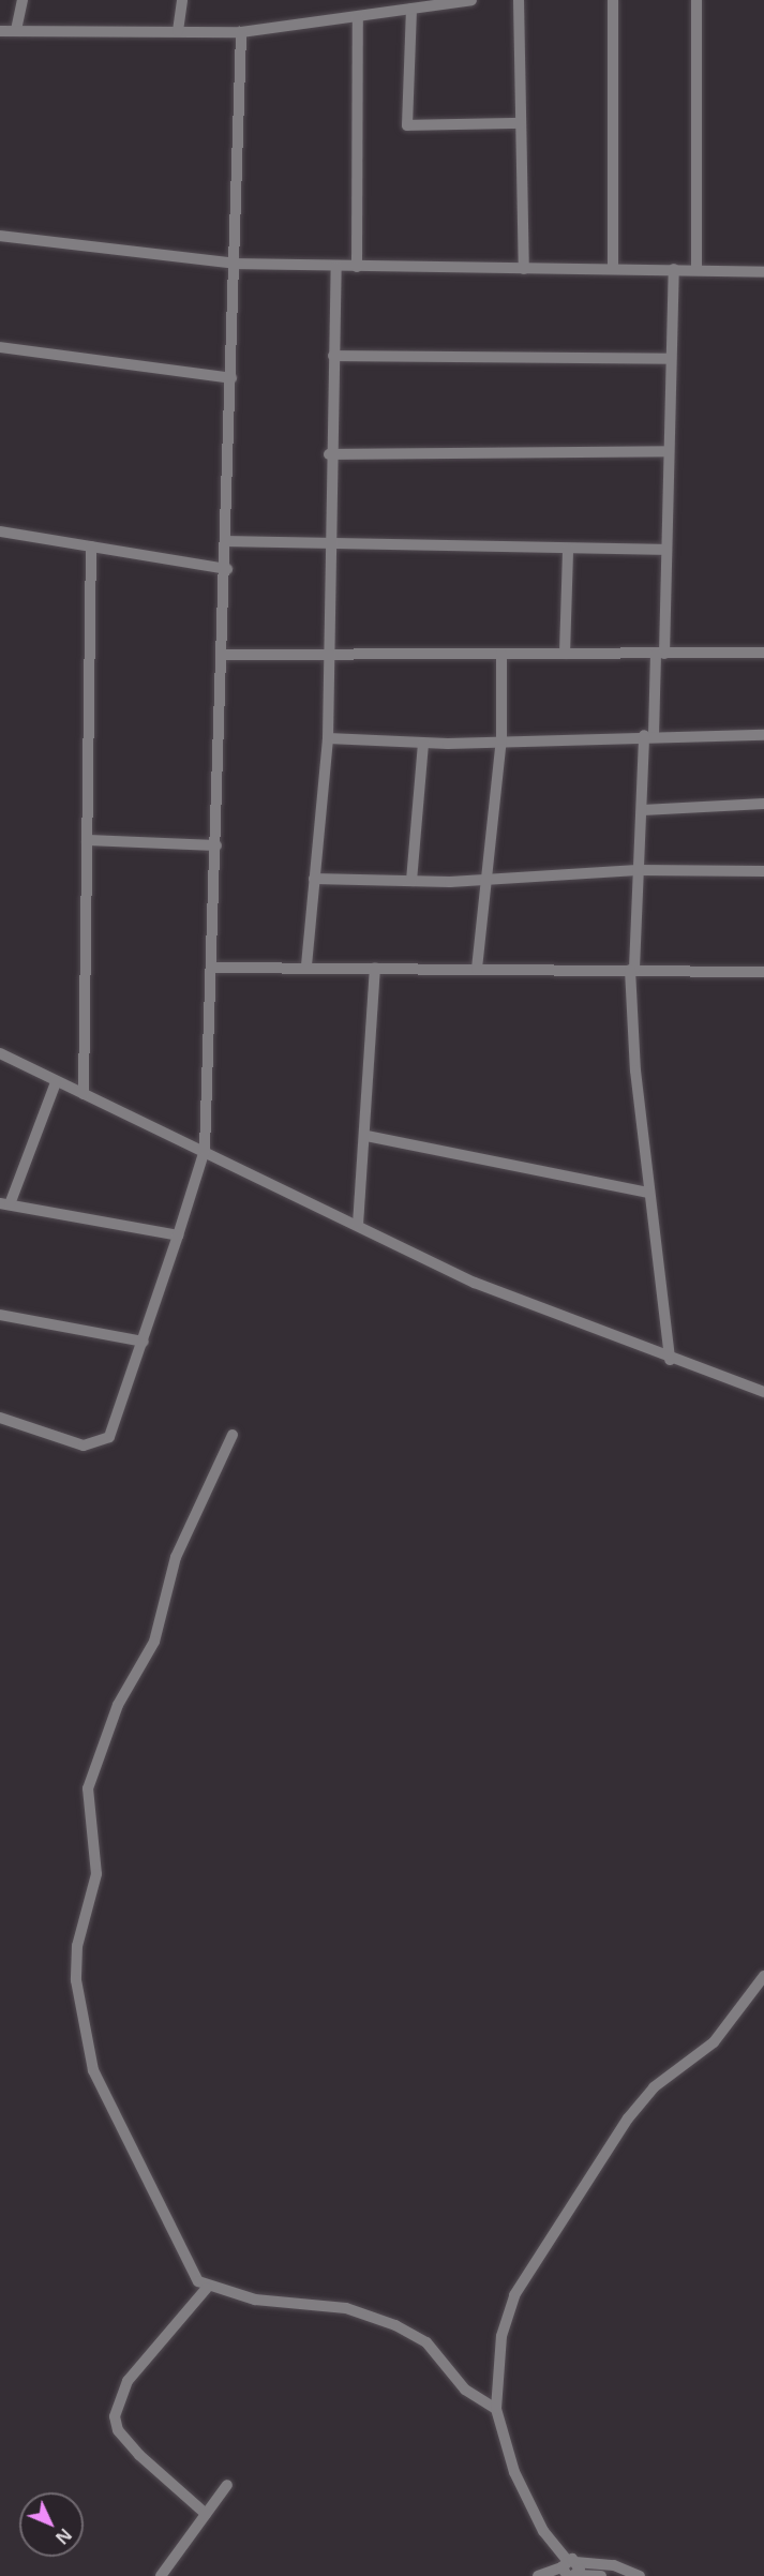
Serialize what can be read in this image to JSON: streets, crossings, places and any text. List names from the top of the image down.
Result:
{
  "north": "bottom right"
}
